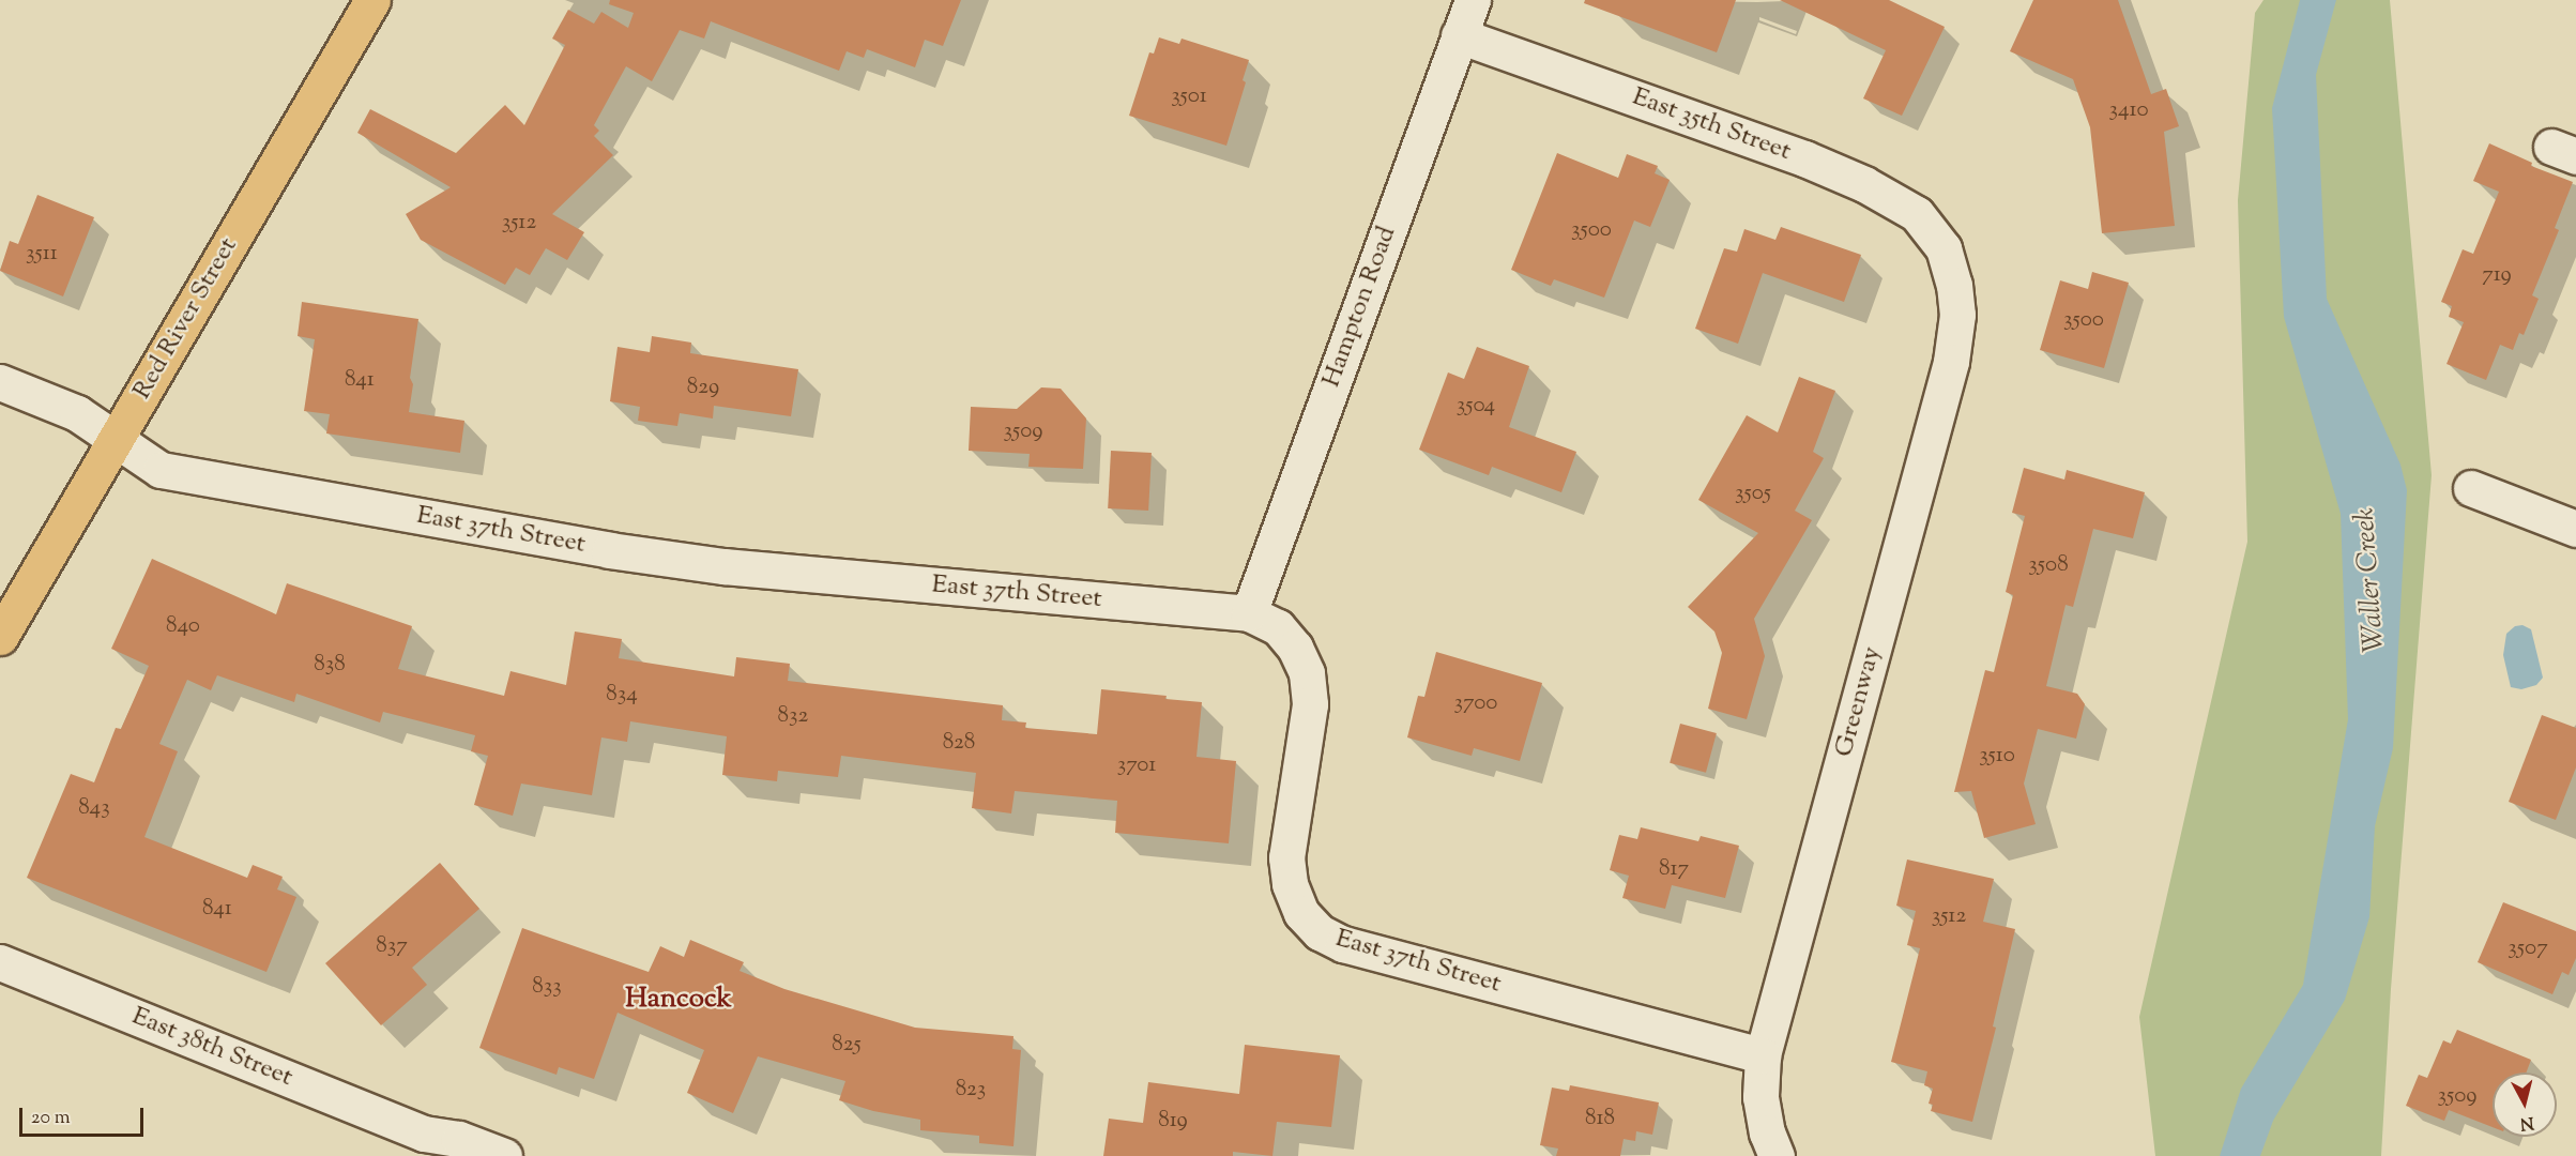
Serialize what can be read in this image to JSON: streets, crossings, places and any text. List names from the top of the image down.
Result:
{
  "streets": {
    "main road": ["Red River Street"],
    "street": [
      "East 35th Street",
      "Hampton Road",
      "East 37th Street",
      "Greenway",
      "East 38th Street"
    ]
  },
  "crossings": [
    ["East 35th Street", "Hampton Road"],
    ["East 35th Street", "Greenway"],
    ["Hampton Road", "East 37th Street"],
    ["Red River Street", "East 37th Street"],
    ["East 37th Street", "Greenway"]
  ],
  "districts": ["Hancock"],
  "water": ["Waller Creek"],
  "house_numbers": [
    "3501",
    "3410",
    "3512",
    "3500",
    "3511",
    "719",
    "3500",
    "841",
    "829",
    "3504",
    "3509",
    "3505",
    "3508",
    "840",
    "838",
    "834",
    "3700",
    "832",
    "828",
    "3510",
    "3701",
    "843",
    "817",
    "841",
    "3512",
    "837",
    "3507",
    "833",
    "825",
    "823",
    "3509",
    "818",
    "819"
  ],
  "scale_bar": "20 m",
  "north": "bottom"
}
